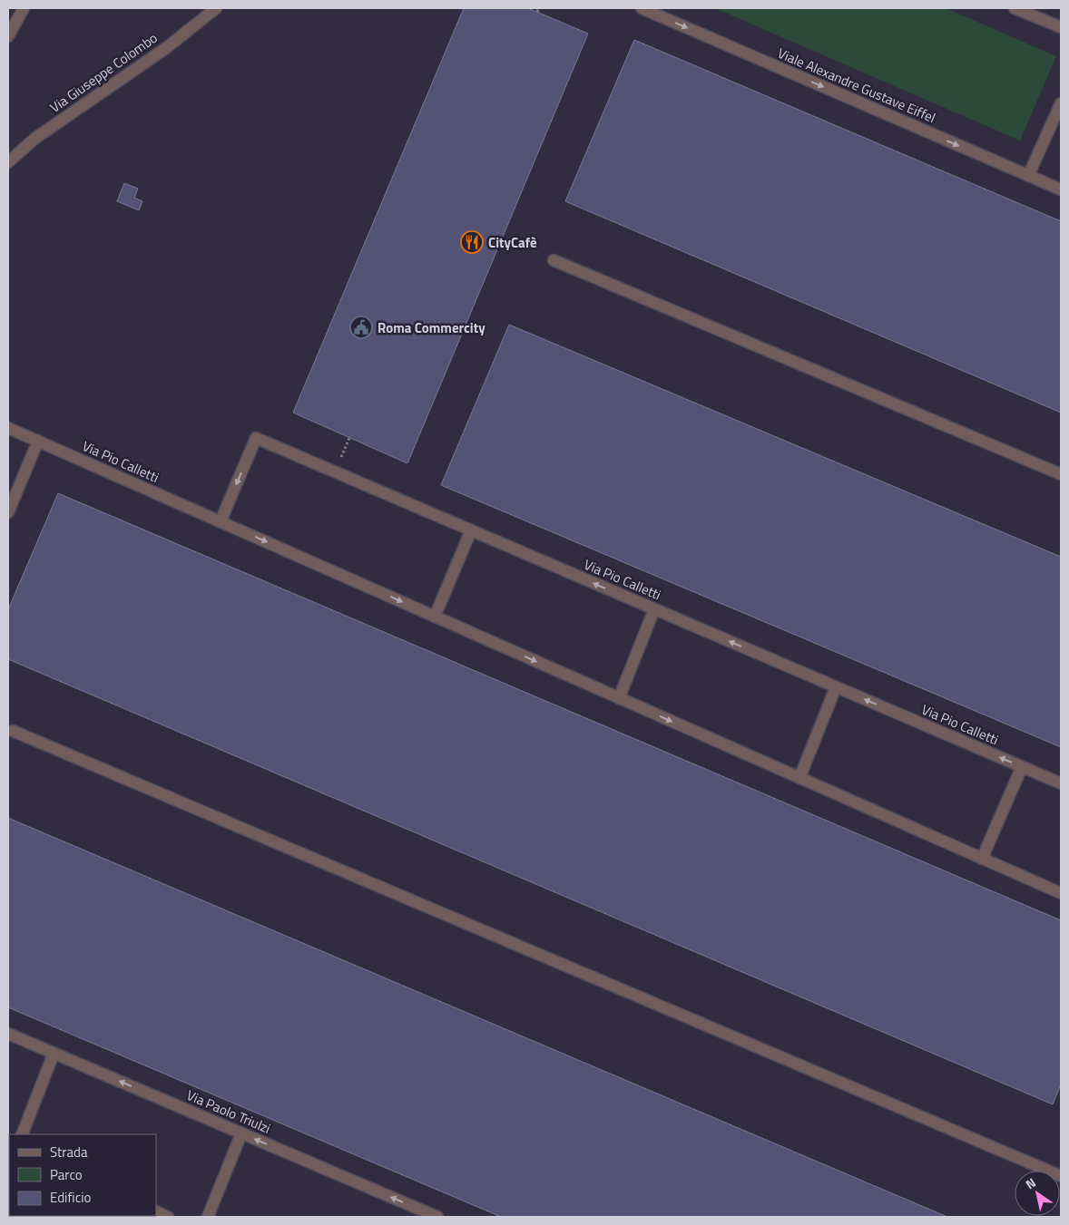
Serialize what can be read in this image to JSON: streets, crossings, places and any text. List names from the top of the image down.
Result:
{
  "streets": {
    "street": [
      "Via Giuseppe Colombo",
      "Viale Alexandre Gustave Eiffel",
      "Via Pio Calletti",
      "Via Paolo Triulzi"
    ]
  },
  "one_way": ["Viale Alexandre Gustave Eiffel", "Via Paolo Triulzi"],
  "places": {
    "restaurant": ["CityCafè"],
    "public building": ["Roma Commercity"]
  },
  "legend": ["Strada", "Parco", "Edificio"],
  "north": "top left"
}
